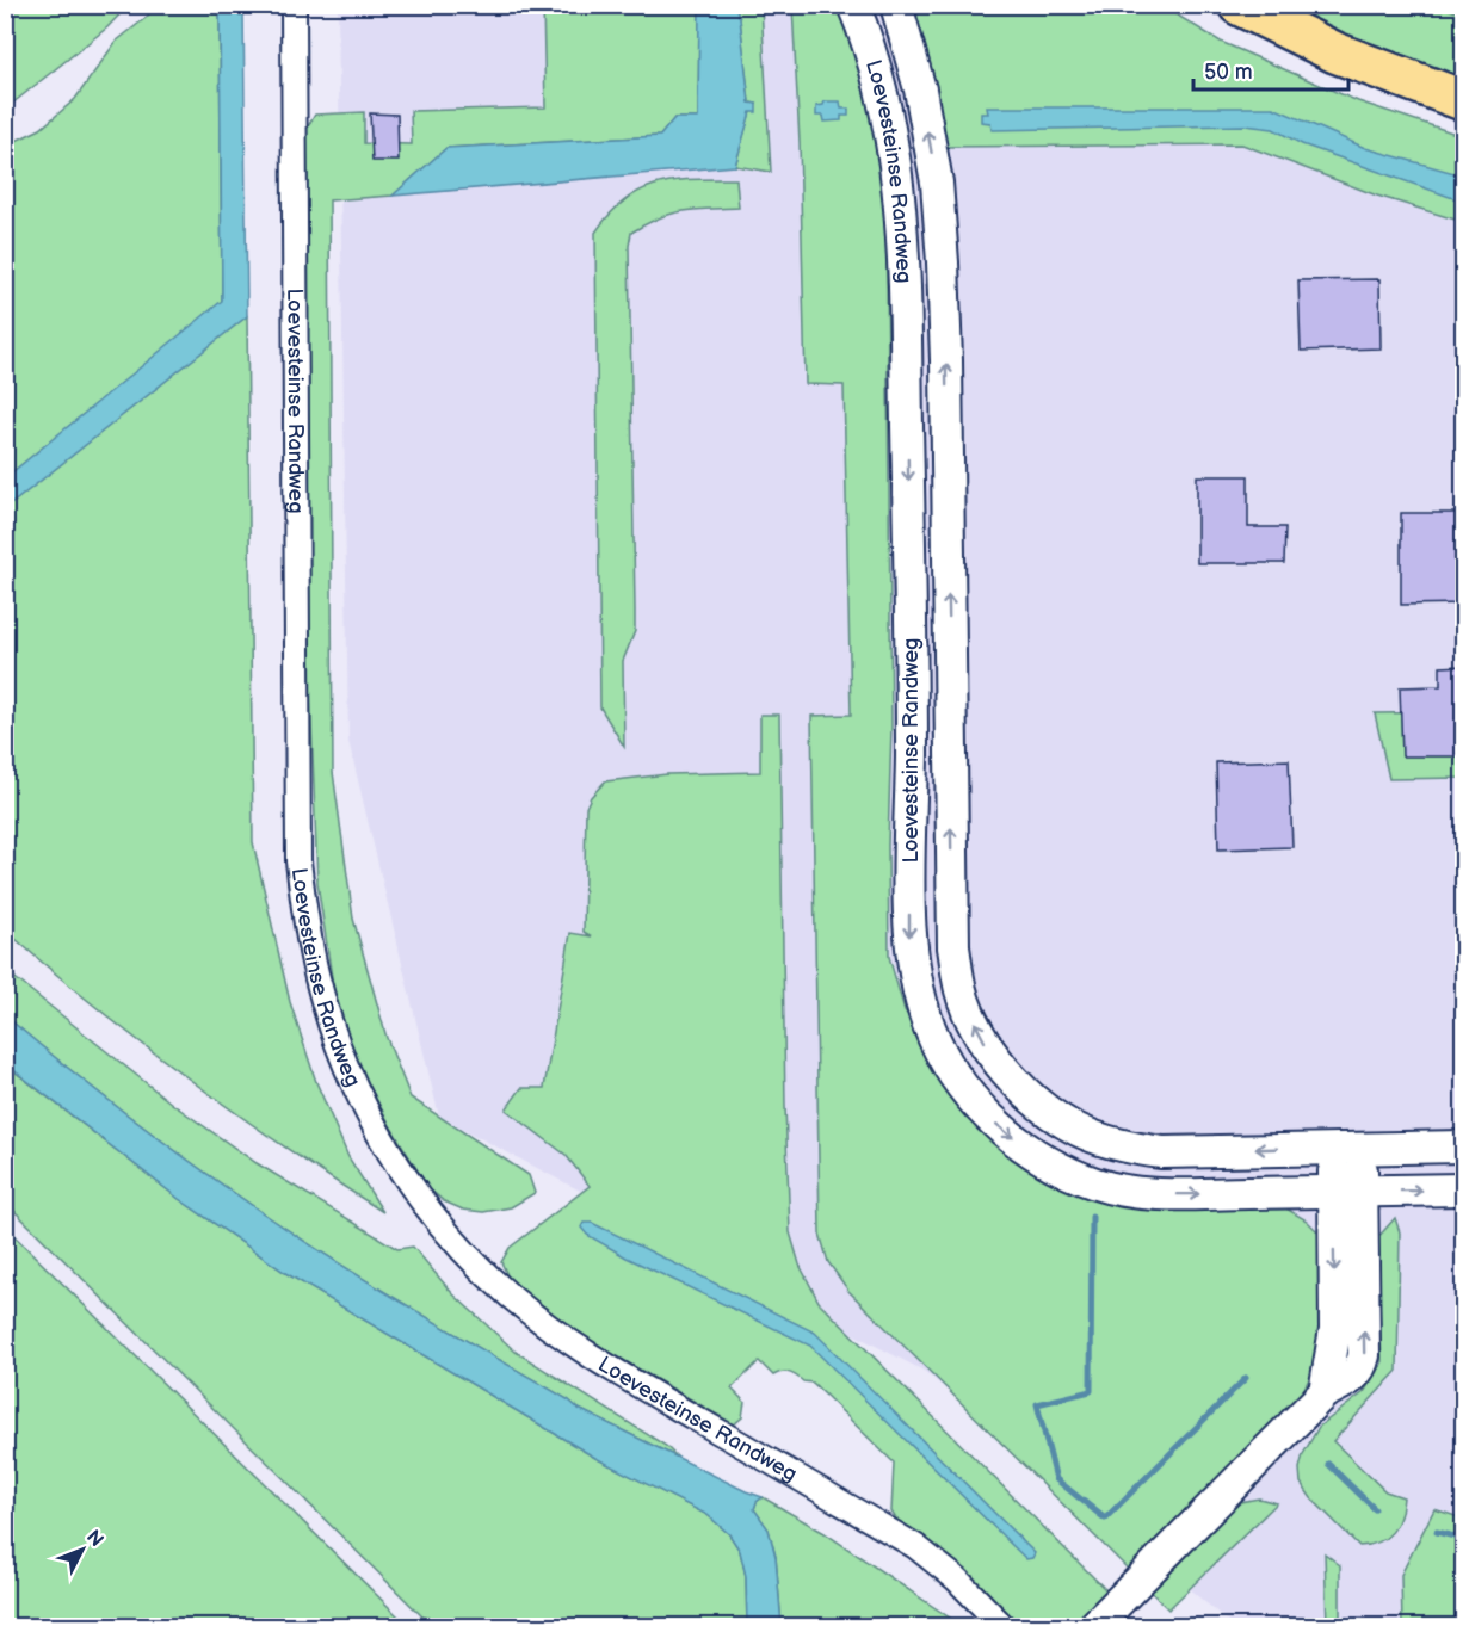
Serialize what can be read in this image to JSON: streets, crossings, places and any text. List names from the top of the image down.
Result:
{
  "streets": {
    "street": ["Loevesteinse Randweg"]
  },
  "scale_bar": "50 m",
  "north": "top right"
}
